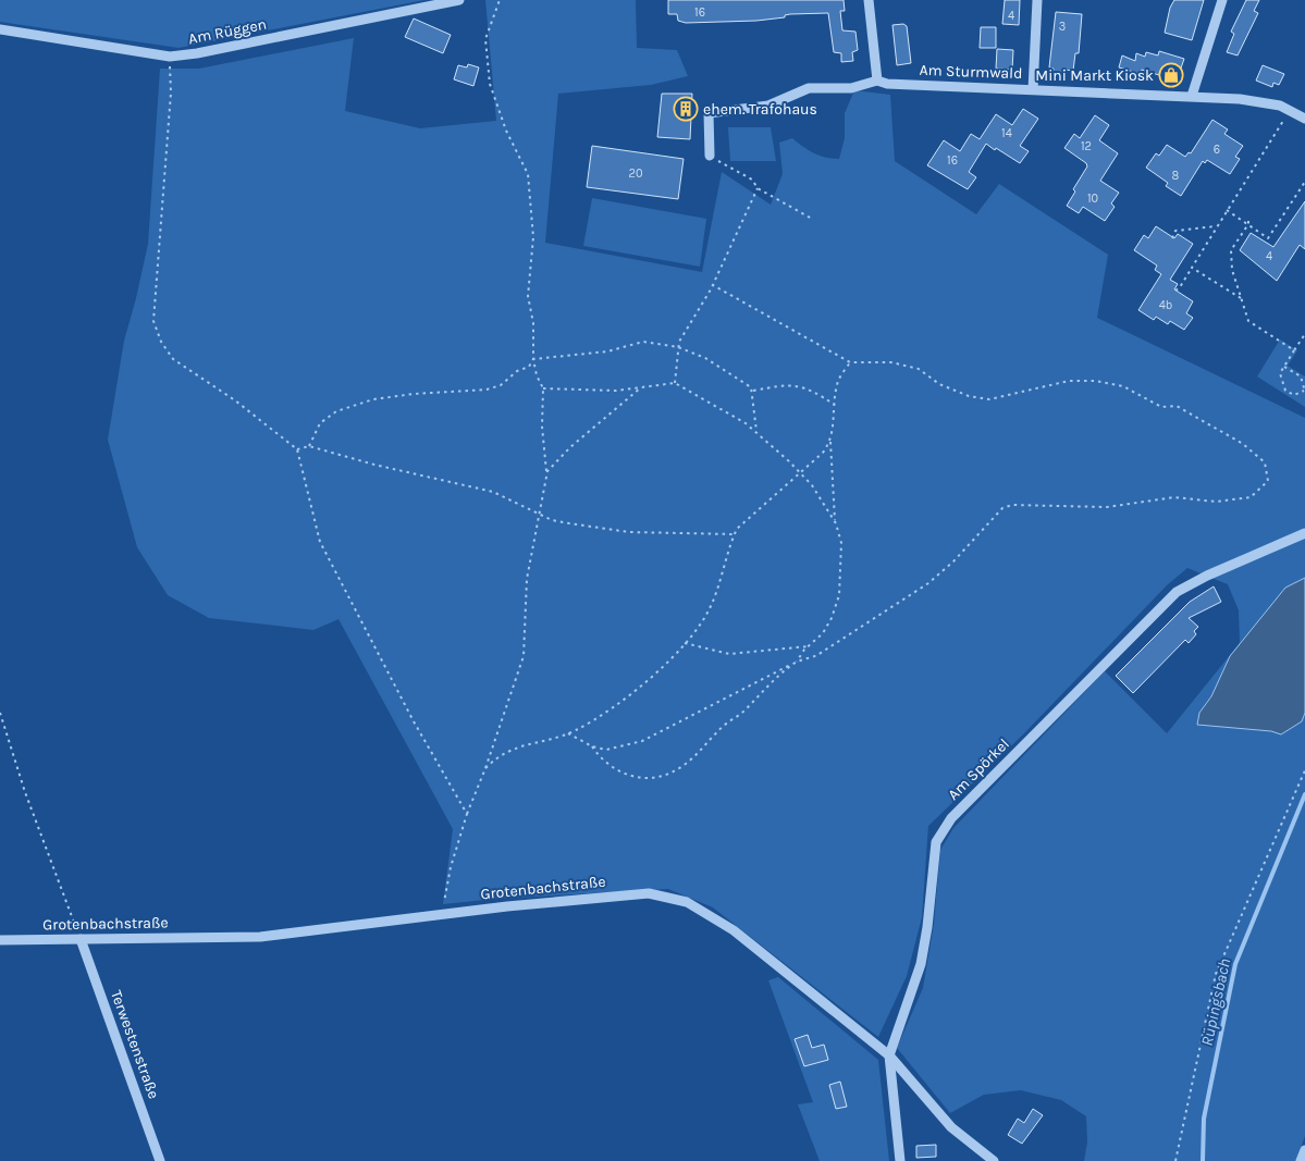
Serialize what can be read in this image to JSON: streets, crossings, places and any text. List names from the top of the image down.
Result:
{
  "streets": {
    "street": [
      "Am Rüggen",
      "Am Sturmwald",
      "Am Spörkel",
      "Grotenbachstraße",
      "Terwestenstraße"
    ]
  },
  "crossings": [
    ["Am Spörkel", "Grotenbachstraße"],
    ["Grotenbachstraße", "Terwestenstraße"]
  ],
  "water": ["Rüpingsbach"],
  "places": {
    "shop": ["Mini Markt Kiosk"],
    "building": ["ehem. Trafohaus"]
  },
  "house_numbers": [
    "16",
    "4",
    "3",
    "14",
    "12",
    "6",
    "16",
    "20",
    "8",
    "10",
    "4",
    "4b"
  ]
}
